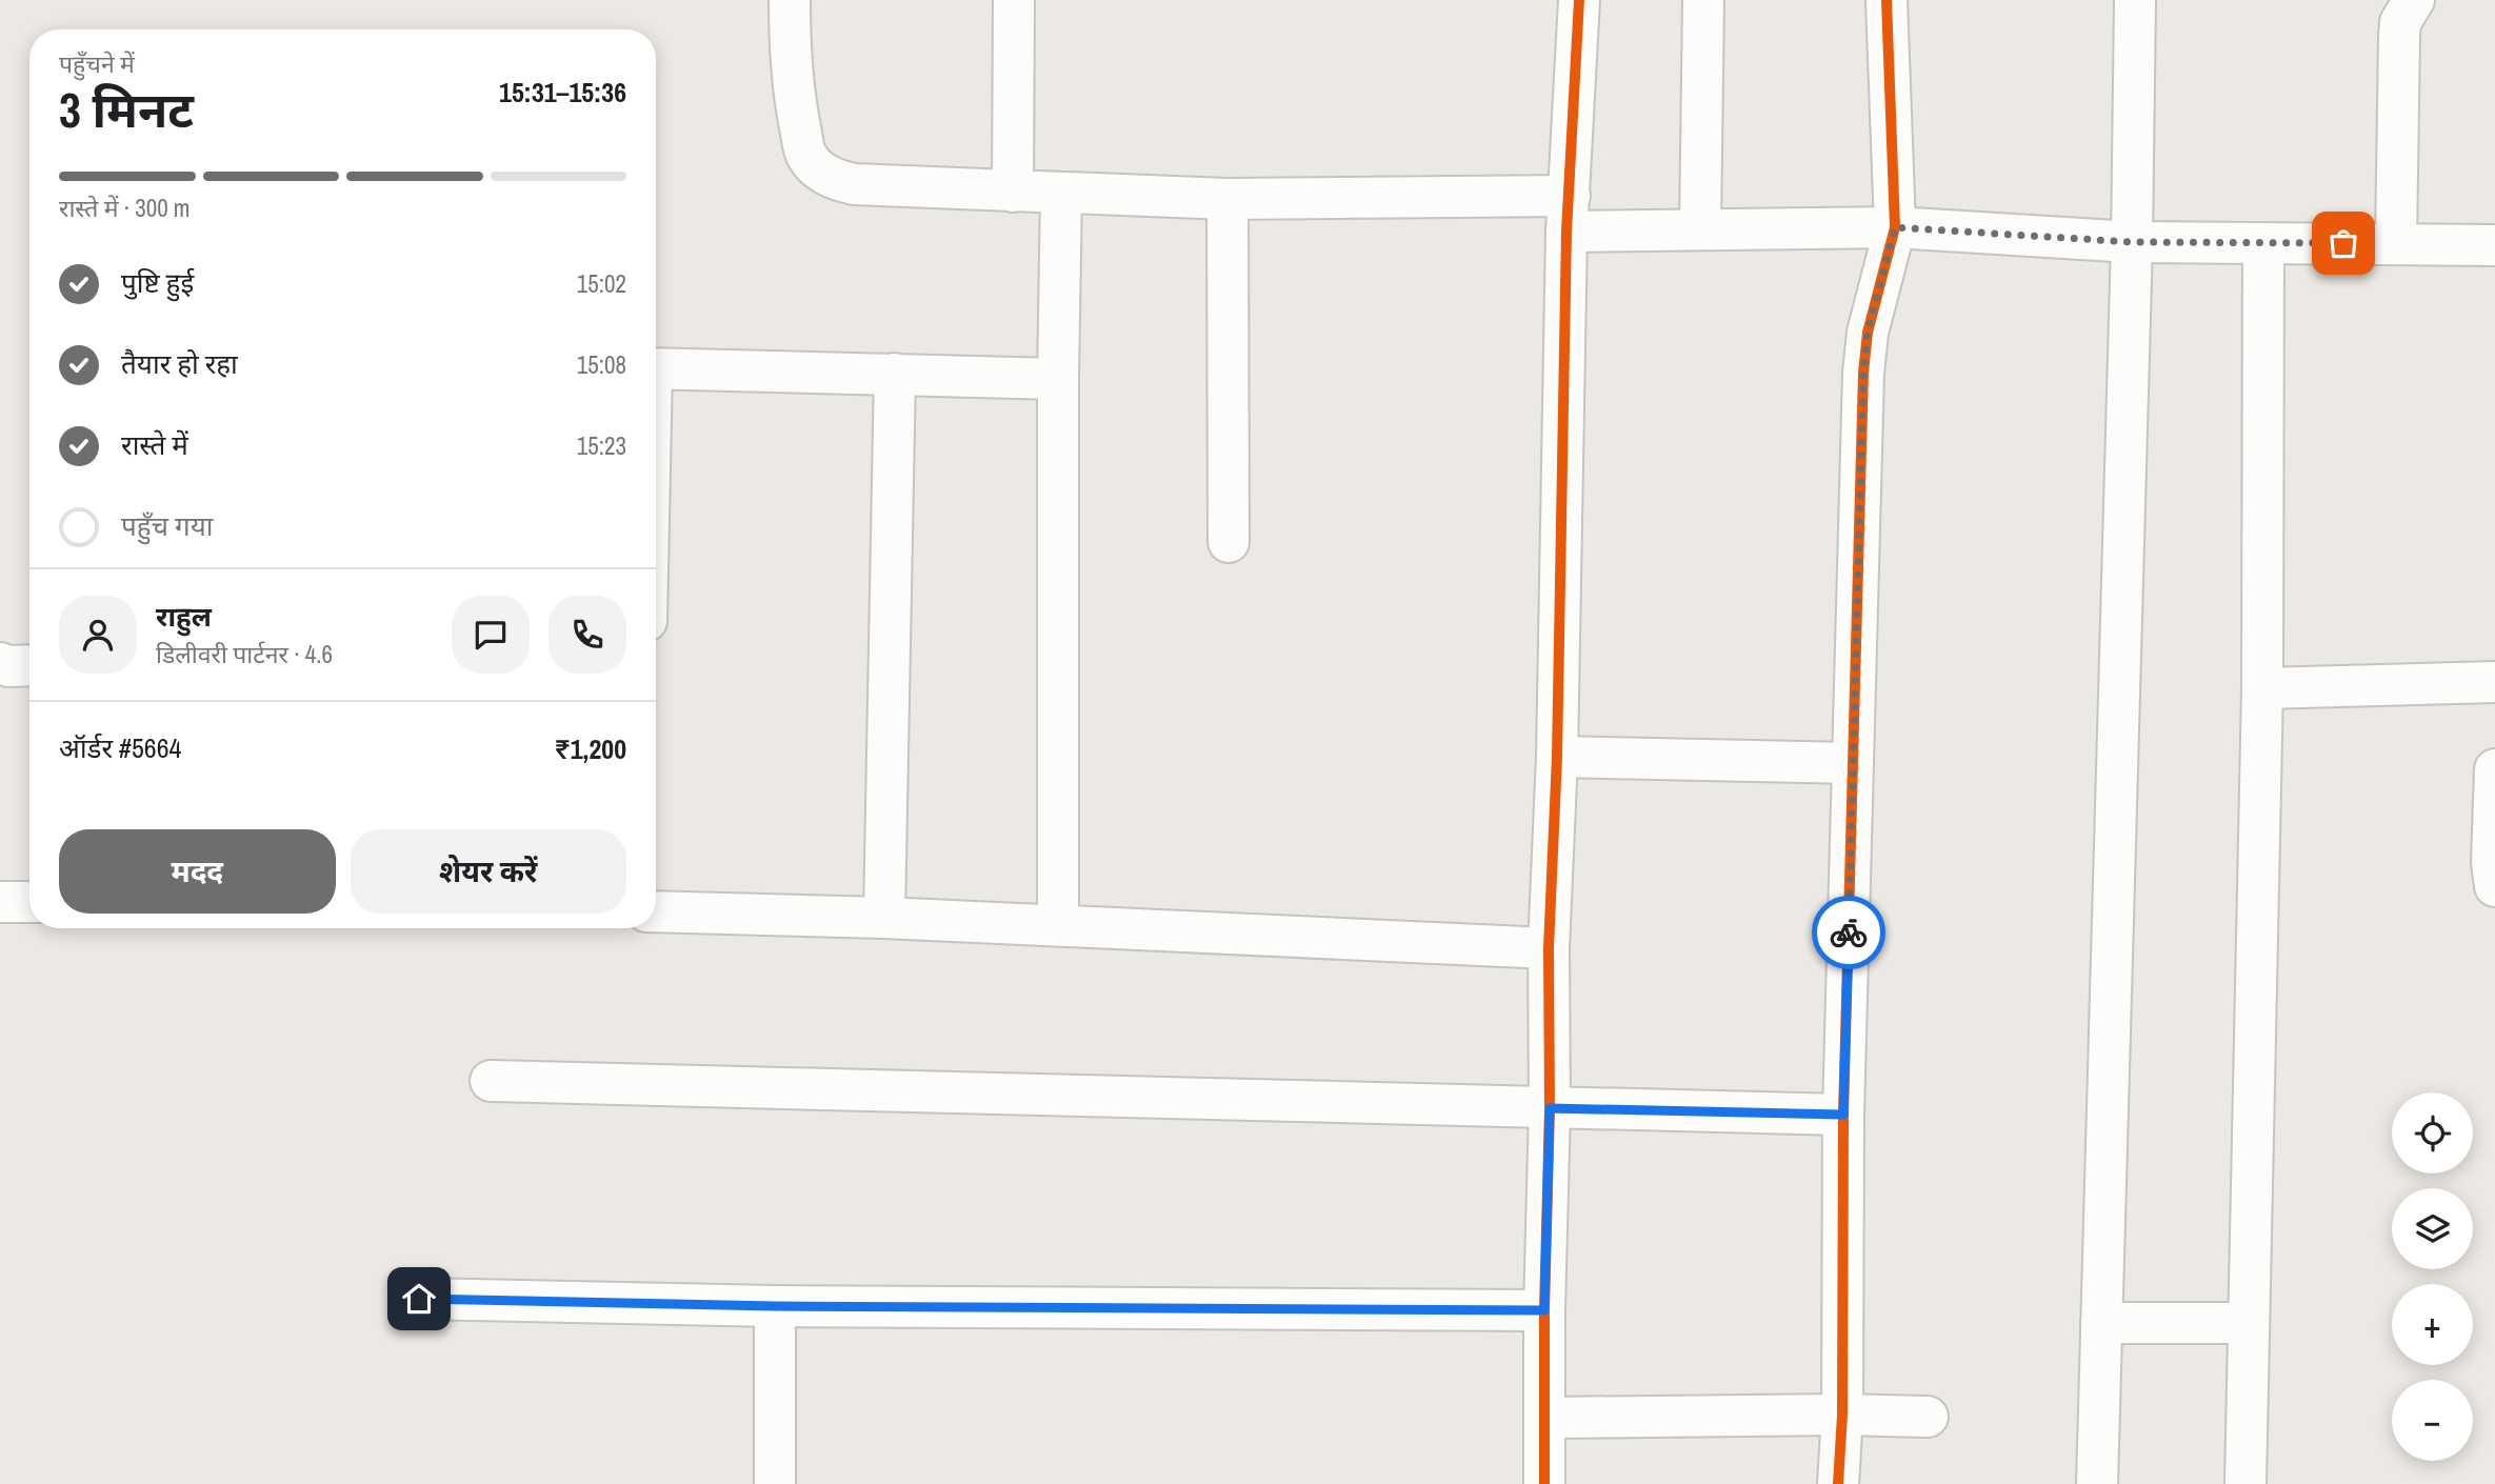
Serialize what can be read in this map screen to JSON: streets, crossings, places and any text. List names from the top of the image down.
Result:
{
  "page": {
    "heading": ["3 मिनट", "पहुँचने में", "15:31–15:36"],
    "panel": [
      "राहुल",
      "डिलीवरी पार्टनर · 4.6",
      "ऑर्डर #5664",
      "₹1,200"
    ],
    "bar": "रास्ते में · 300 m",
    "list": [
      ["पुष्टि हुई", "15:02"],
      ["तैयार हो रहा", "15:08"],
      ["रास्ते में", "15:23"],
      "पहुँच गया"
    ],
    "buttons": ["मदद", "शेयर करें"],
    "map_buttons": ["+", "−"]
  }
}
